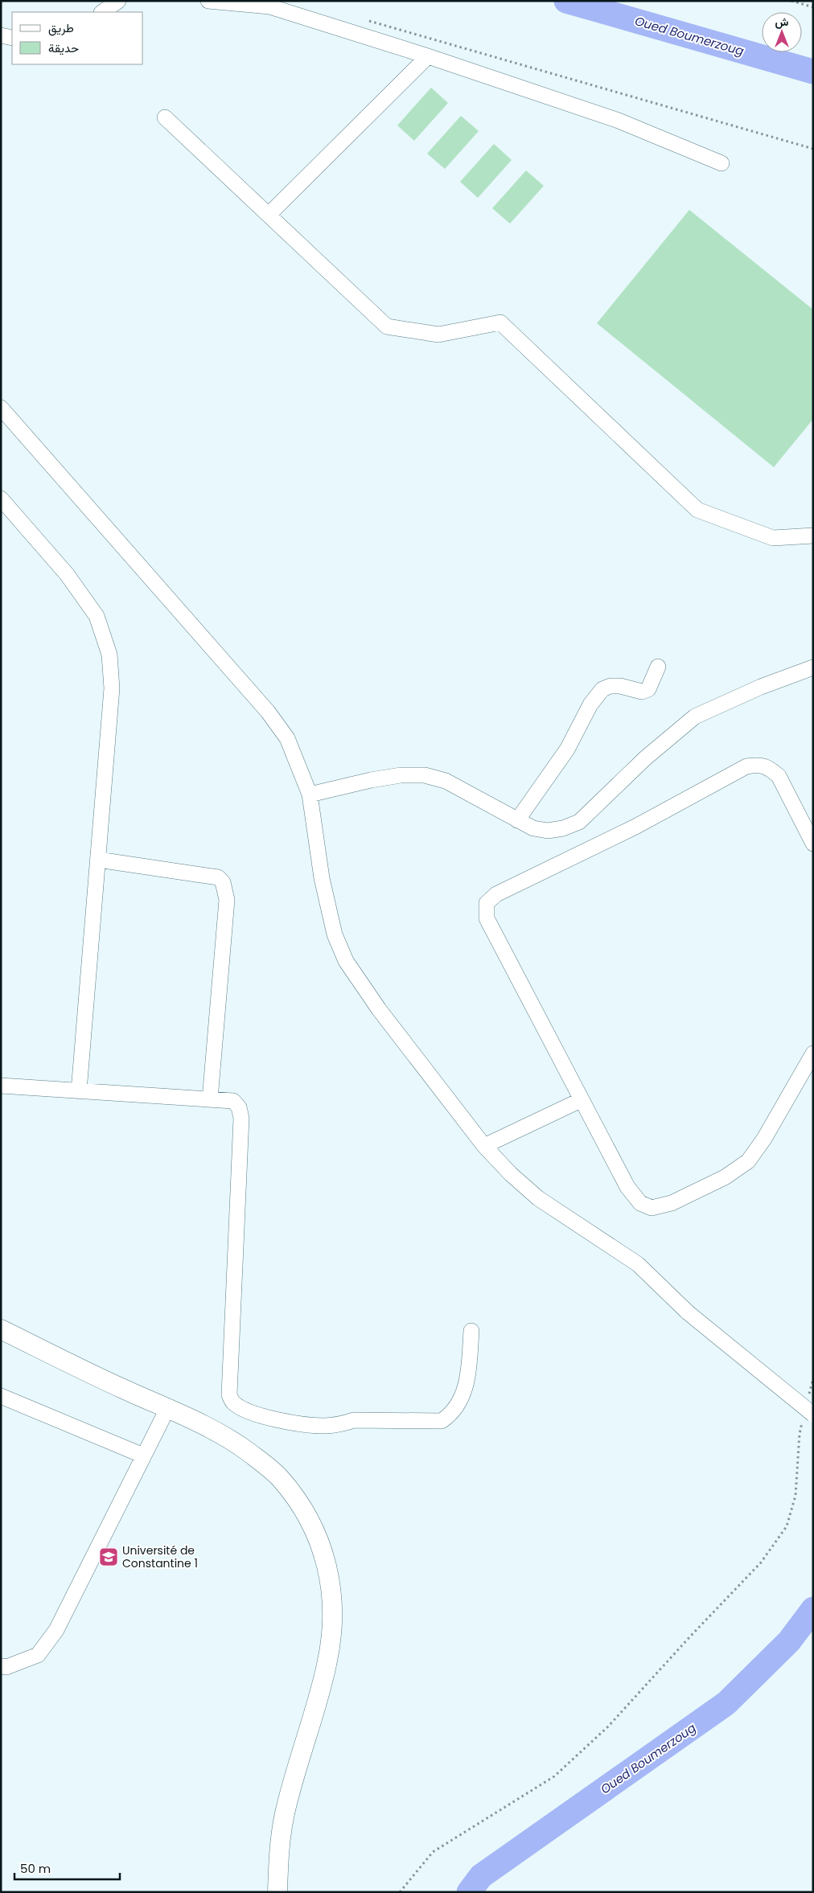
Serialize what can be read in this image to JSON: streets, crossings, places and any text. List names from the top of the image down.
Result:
{
  "water": ["Oued Boumerzoug"],
  "places": {
    "school or university": ["Université de Constantine 1"]
  },
  "legend": ["طريق", "حديقة"],
  "scale_bar": "50 m",
  "north": "top"
}
